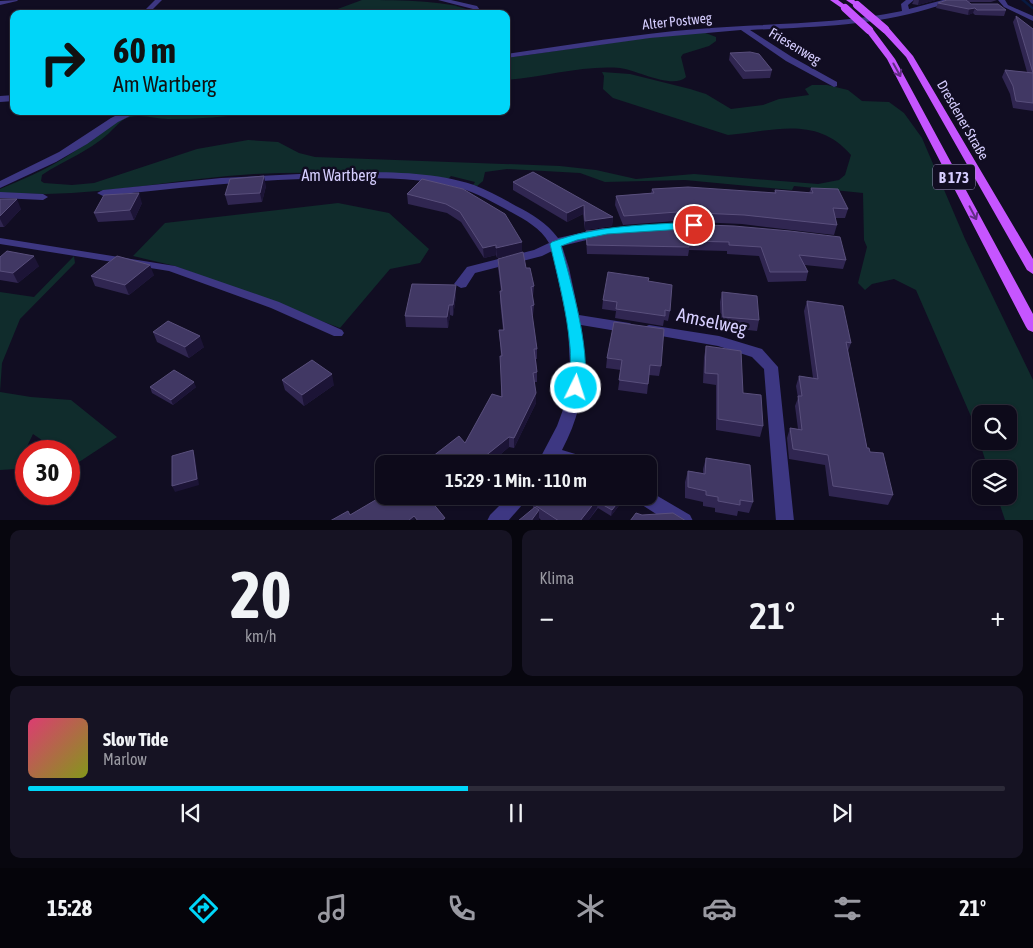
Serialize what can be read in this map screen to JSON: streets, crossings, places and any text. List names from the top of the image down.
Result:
{
  "streets": {
    "main road": ["Dresdener Straße", "B 173"],
    "street": [
      "Alter Postweg",
      "Friesenweg",
      "Am Wartberg",
      "Amselweg"
    ]
  },
  "crossings": [
    ["Alter Postweg", "Friesenweg"],
    ["Am Wartberg", "Amselweg"]
  ],
  "page": {
    "turn": ["60 m", "Am Wartberg"],
    "limit": "30",
    "trip": "15:29 · 1 Min. · 110 m",
    "tile": [
      ["20", "km/h"],
      "Klima"
    ],
    "heat": ["−", "21°", "+"],
    "song": ["Slow Tide", "Marlow"],
    "tabs": ["15:28", "21°"]
  }
}
